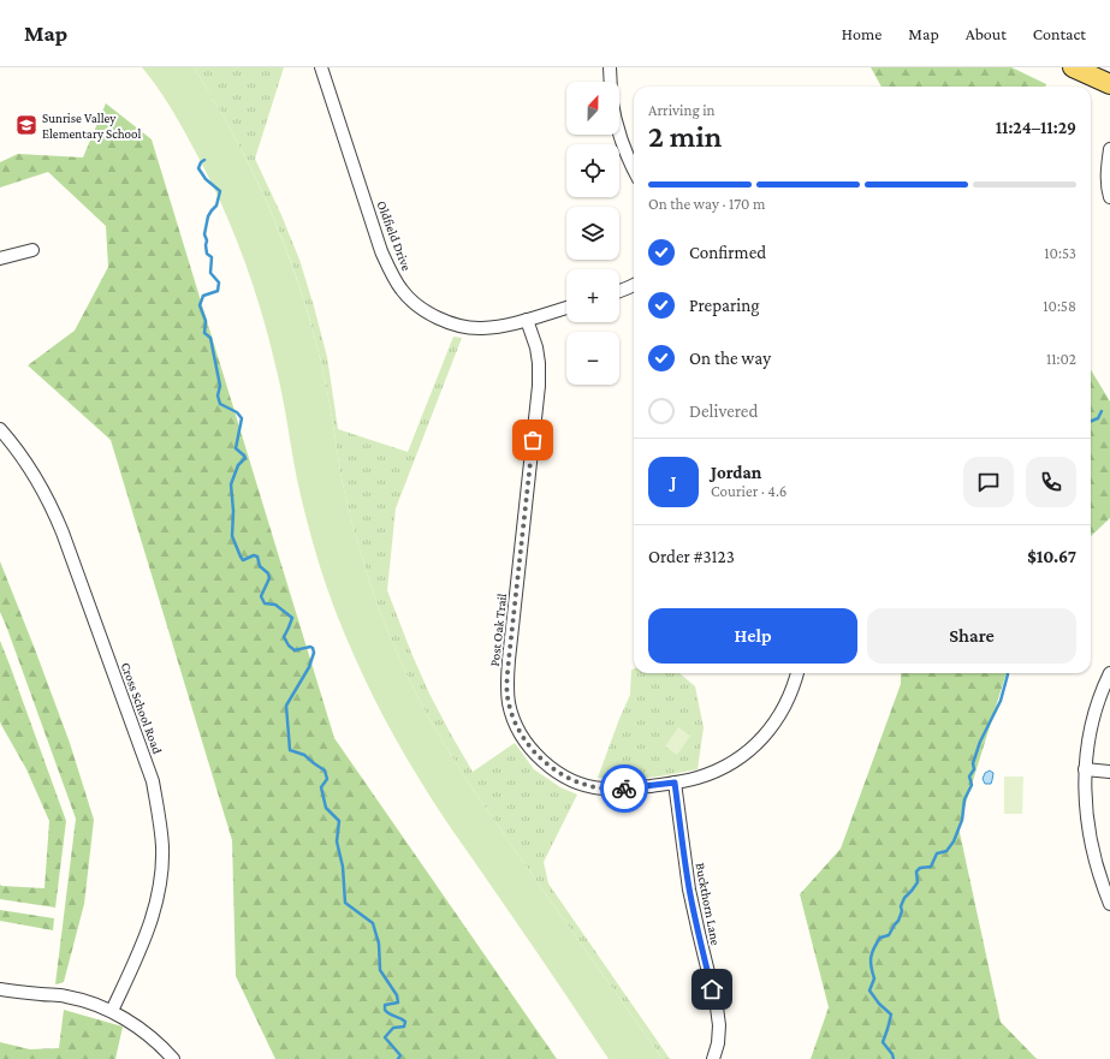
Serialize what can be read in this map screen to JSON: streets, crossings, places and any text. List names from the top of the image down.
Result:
{
  "streets": {
    "street": [
      "Oldfield Drive",
      "Post Oak Trail",
      "Cross School Road",
      "Buckthorn Lane"
    ]
  },
  "crossings": [
    ["Oldfield Drive", "Post Oak Trail"],
    ["Post Oak Trail", "Buckthorn Lane"]
  ],
  "places": {
    "school or university": ["Sunrise Valley Elementary School"]
  },
  "north": "top",
  "page": {
    "header": "Map",
    "nav": [
      "Home",
      "Map",
      "About",
      "Contact"
    ],
    "map_buttons": ["+", "−"],
    "heading": ["2 min", "Arriving in", "11:24–11:29"],
    "panel": [
      "Jordan",
      "Courier · 4.6",
      "Order #3123",
      "$10.67"
    ],
    "bar": "On the way · 170 m",
    "list": [
      ["Confirmed", "10:53"],
      ["Preparing", "10:58"],
      ["On the way", "11:02"],
      "Delivered"
    ],
    "round": "J",
    "buttons": ["Help", "Share"]
  }
}
